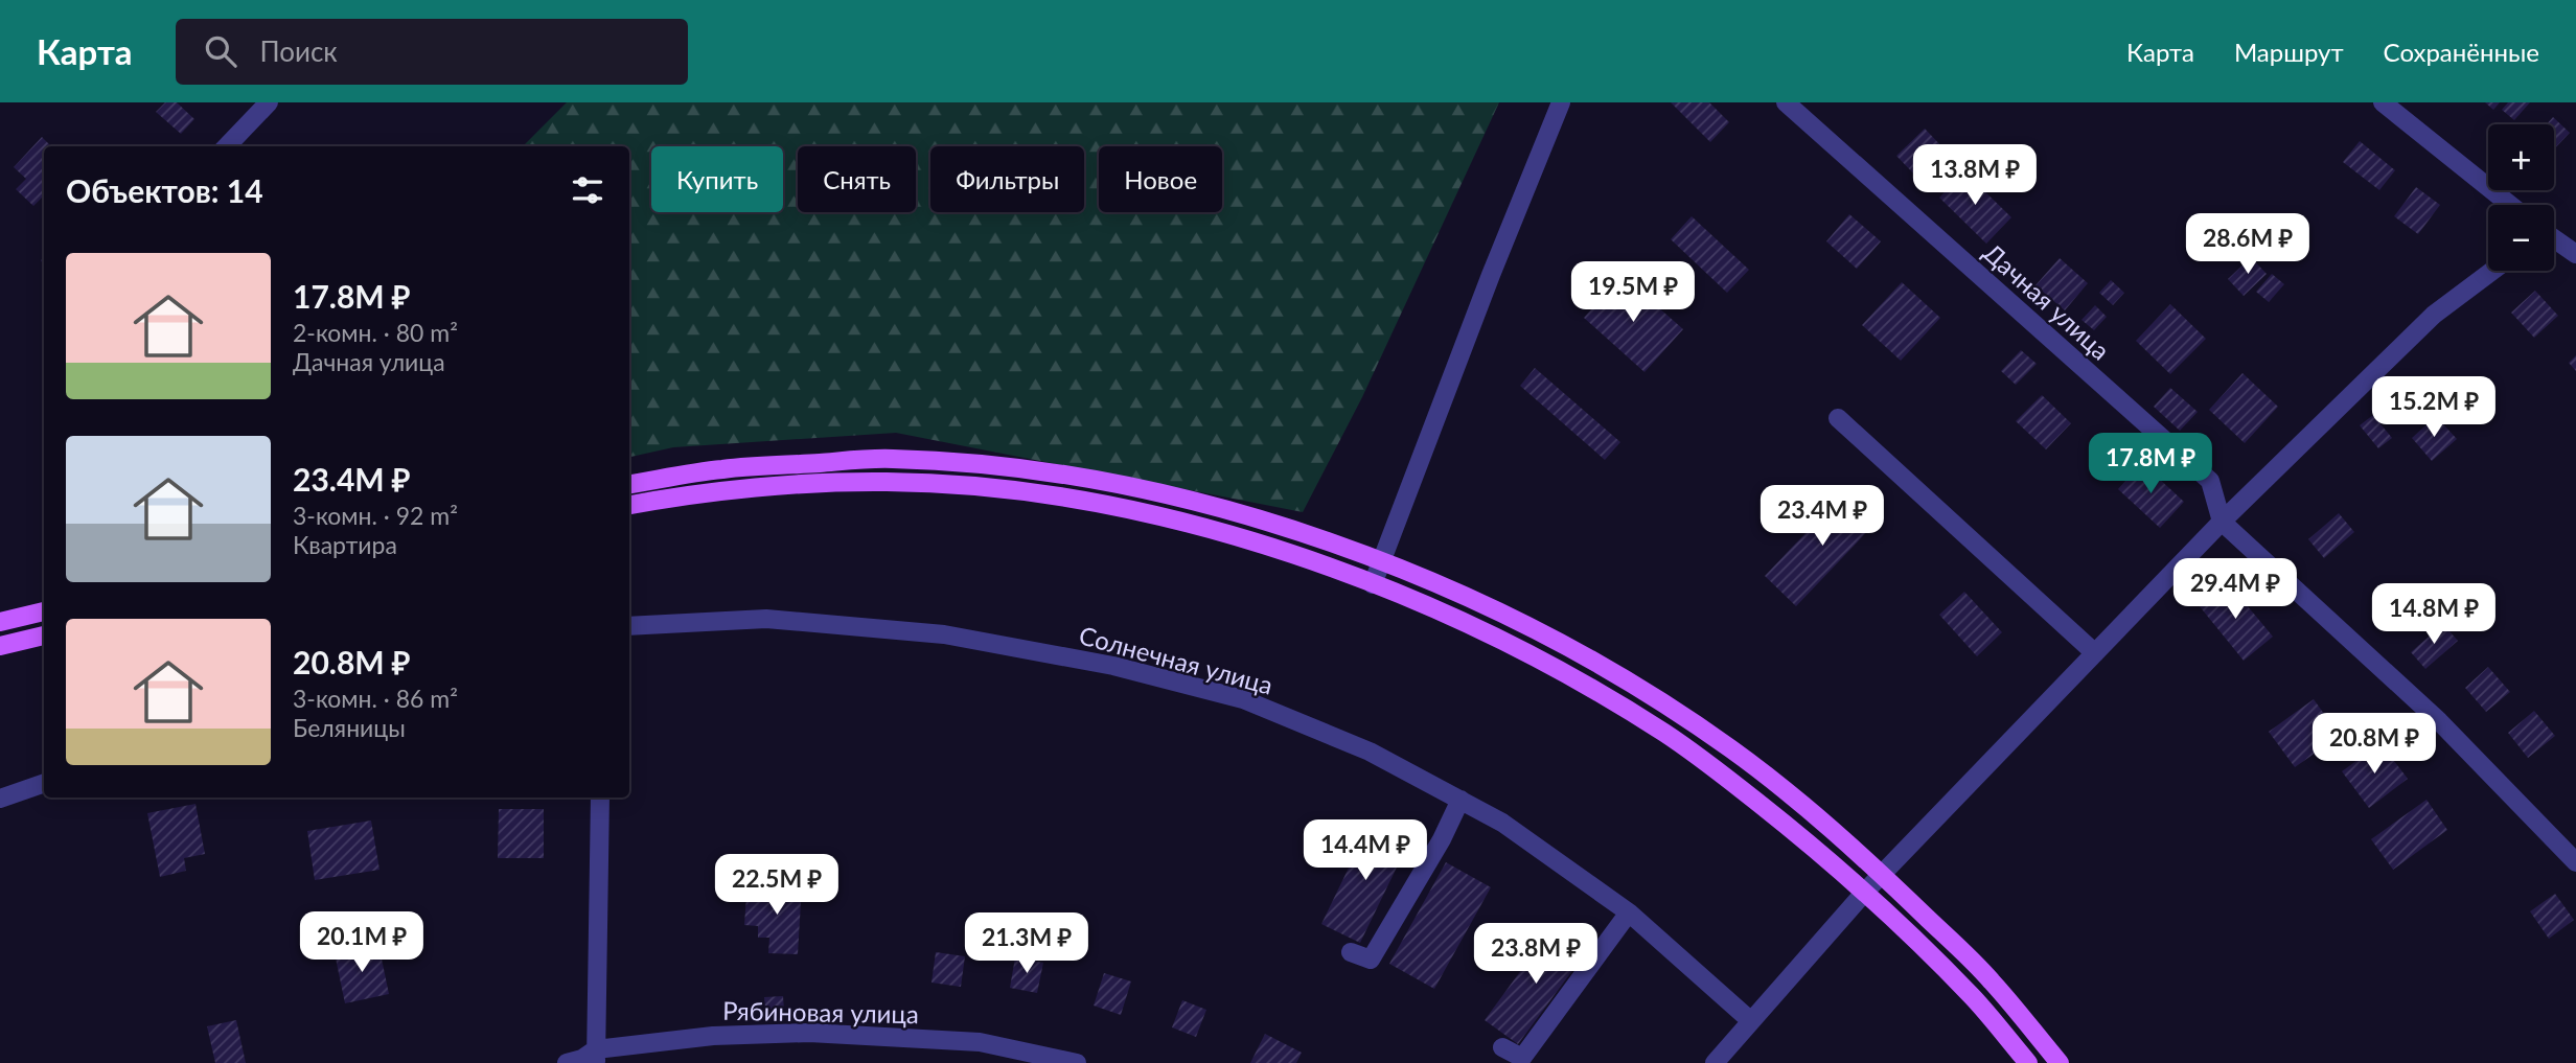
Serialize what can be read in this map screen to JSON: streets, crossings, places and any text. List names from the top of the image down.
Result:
{
  "streets": {
    "street": ["Дачная улица", "Солнечная улица", "Рябиновая улица"]
  },
  "page": {
    "header": "Карта",
    "search": "Поиск",
    "nav": ["Карта", "Маршрут", "Сохранённые"],
    "map_buttons": ["+", "−"],
    "price": [
      "13.8M ₽",
      "28.6M ₽",
      "19.5M ₽",
      "15.2M ₽",
      "17.8M ₽",
      "23.4M ₽",
      "29.4M ₽",
      "14.8M ₽",
      "20.8M ₽",
      "14.4M ₽",
      "22.5M ₽",
      "20.1M ₽",
      "21.3M ₽",
      "23.8M ₽"
    ],
    "chip": [
      "Купить",
      "Снять",
      "Фильтры",
      "Новое"
    ],
    "heading": "Объектов: 14",
    "list": [
      {
        "name": "17.8M ₽",
        "note": "2-комн. · 80 m² · Дачная улица"
      },
      {
        "name": "23.4M ₽",
        "note": "3-комн. · 92 m² · Квартира"
      },
      {
        "name": "20.8M ₽",
        "note": "3-комн. · 86 m² · Беляницы"
      }
    ]
  }
}
